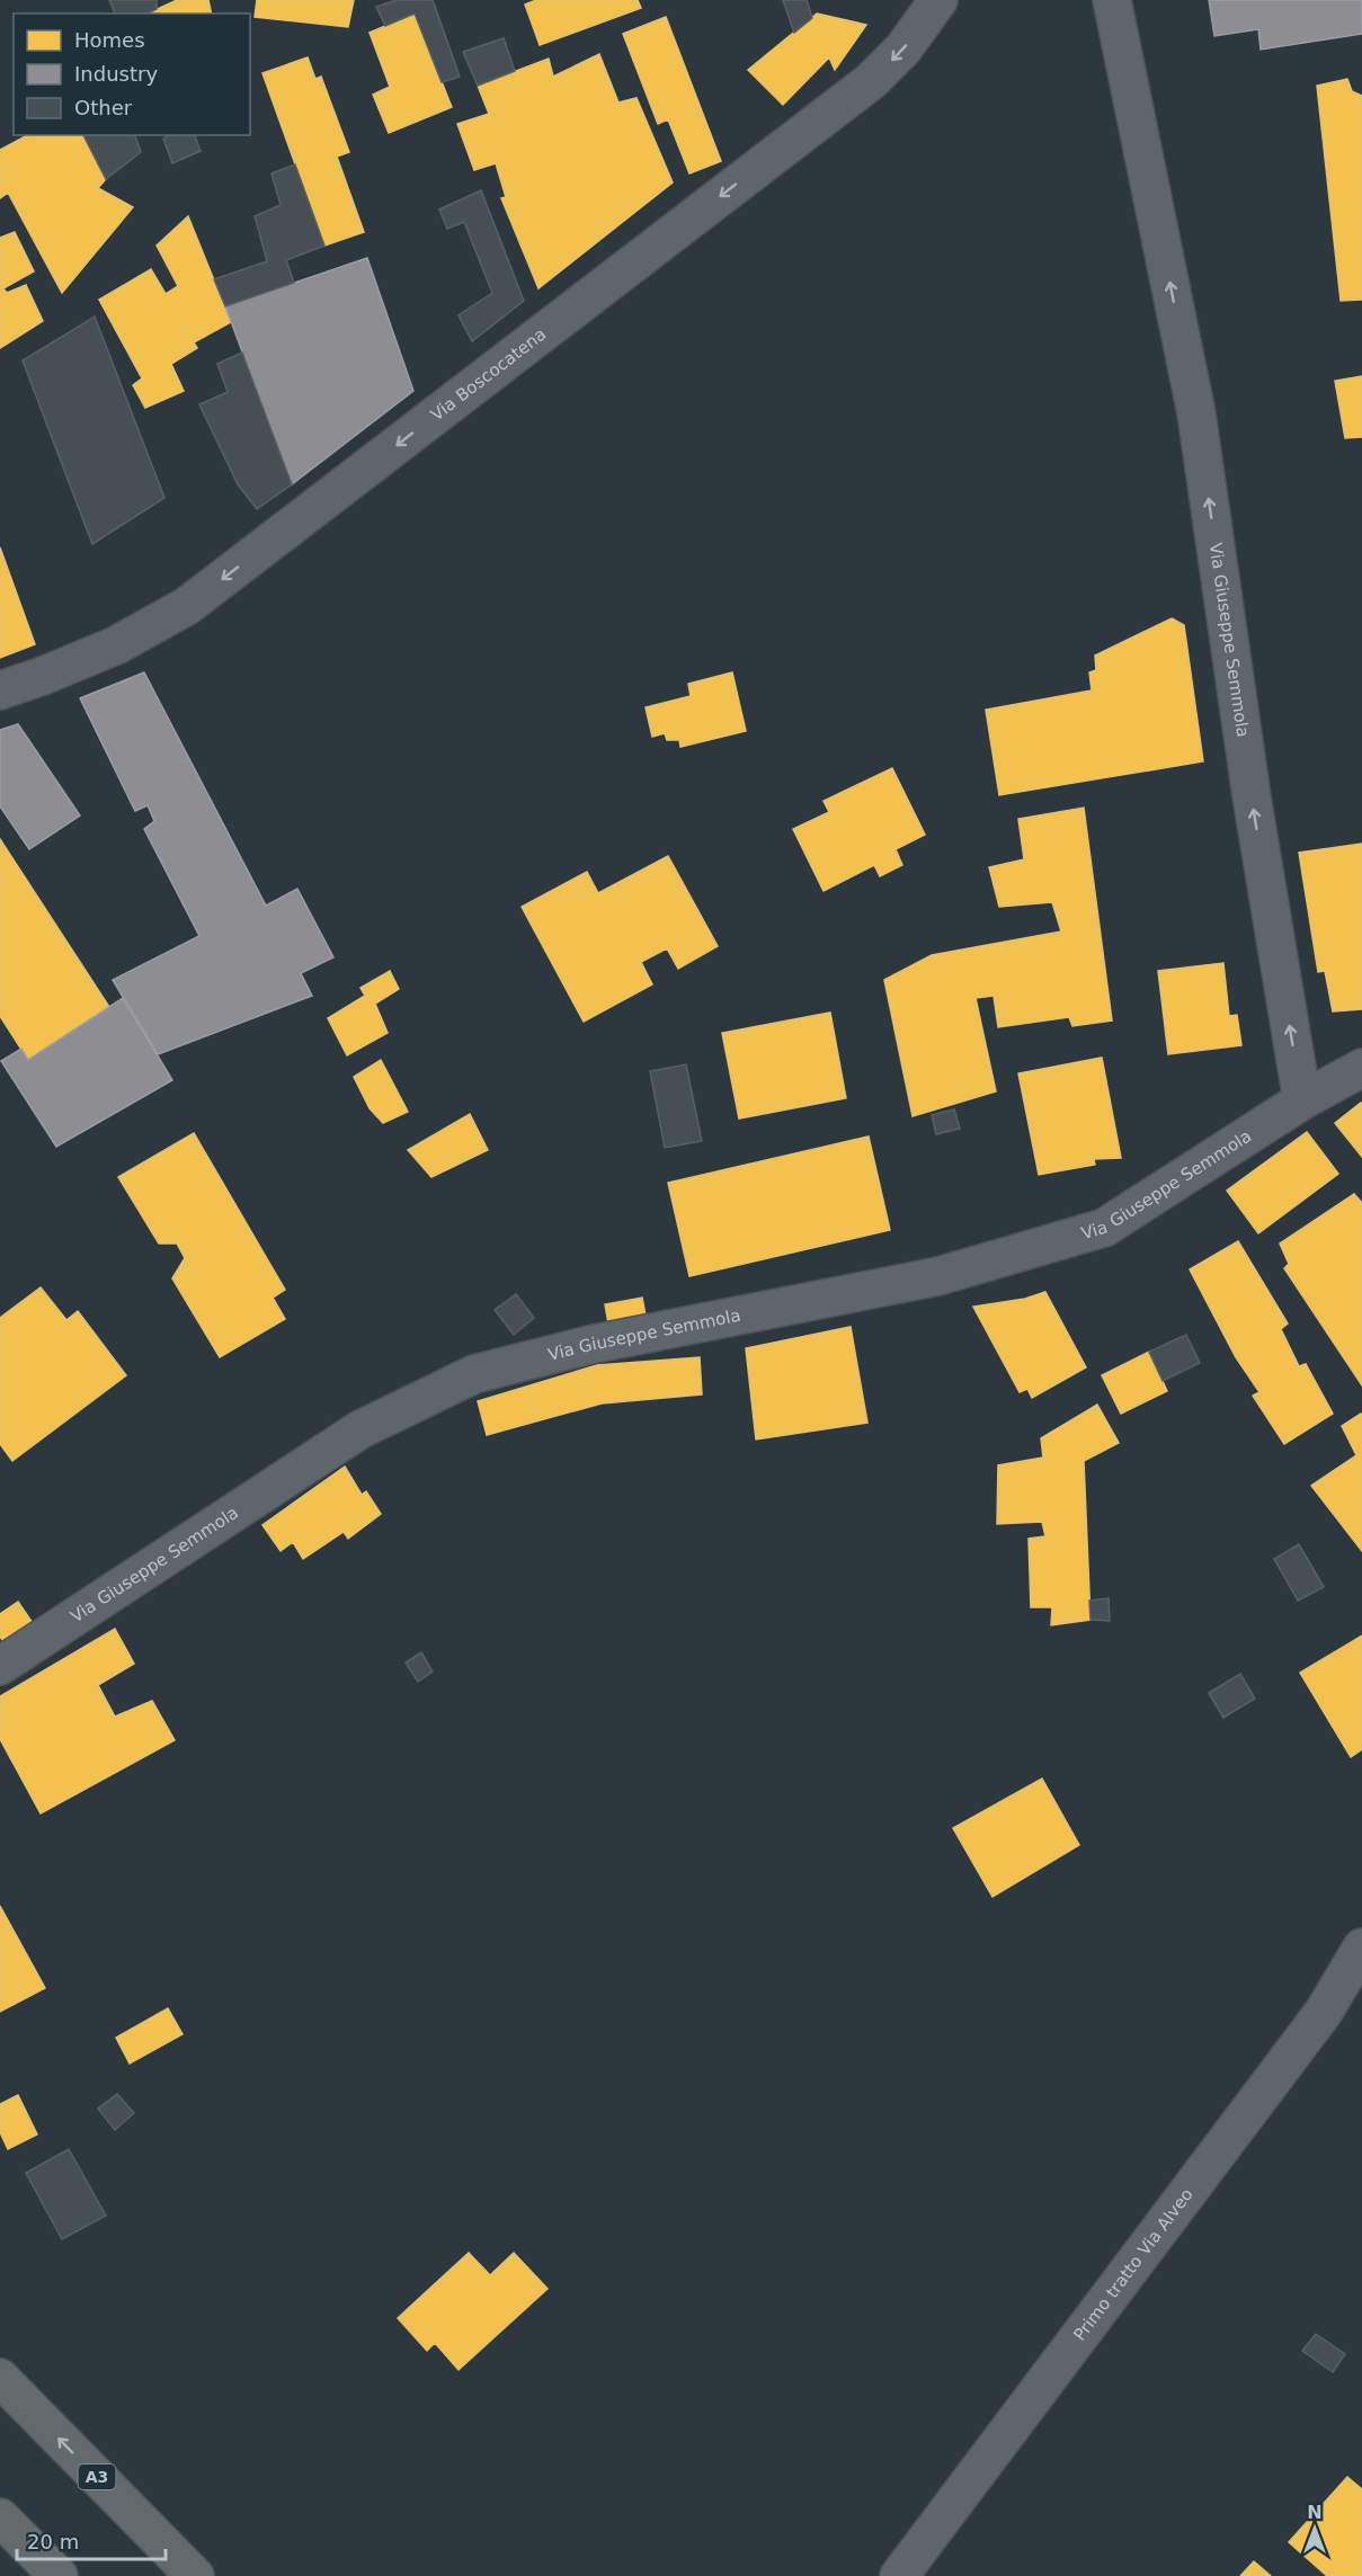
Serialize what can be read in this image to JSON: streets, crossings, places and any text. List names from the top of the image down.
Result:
{
  "streets": {
    "highway": ["A3"],
    "street": ["Via Boscocatena", "Via Giuseppe Semmola", "Primo tratto Via Alveo"]
  },
  "one_way": ["Via Boscocatena", "Via Giuseppe Semmola"],
  "legend": ["Homes", "Industry", "Other"],
  "scale_bar": "20 m",
  "north": "top"
}
